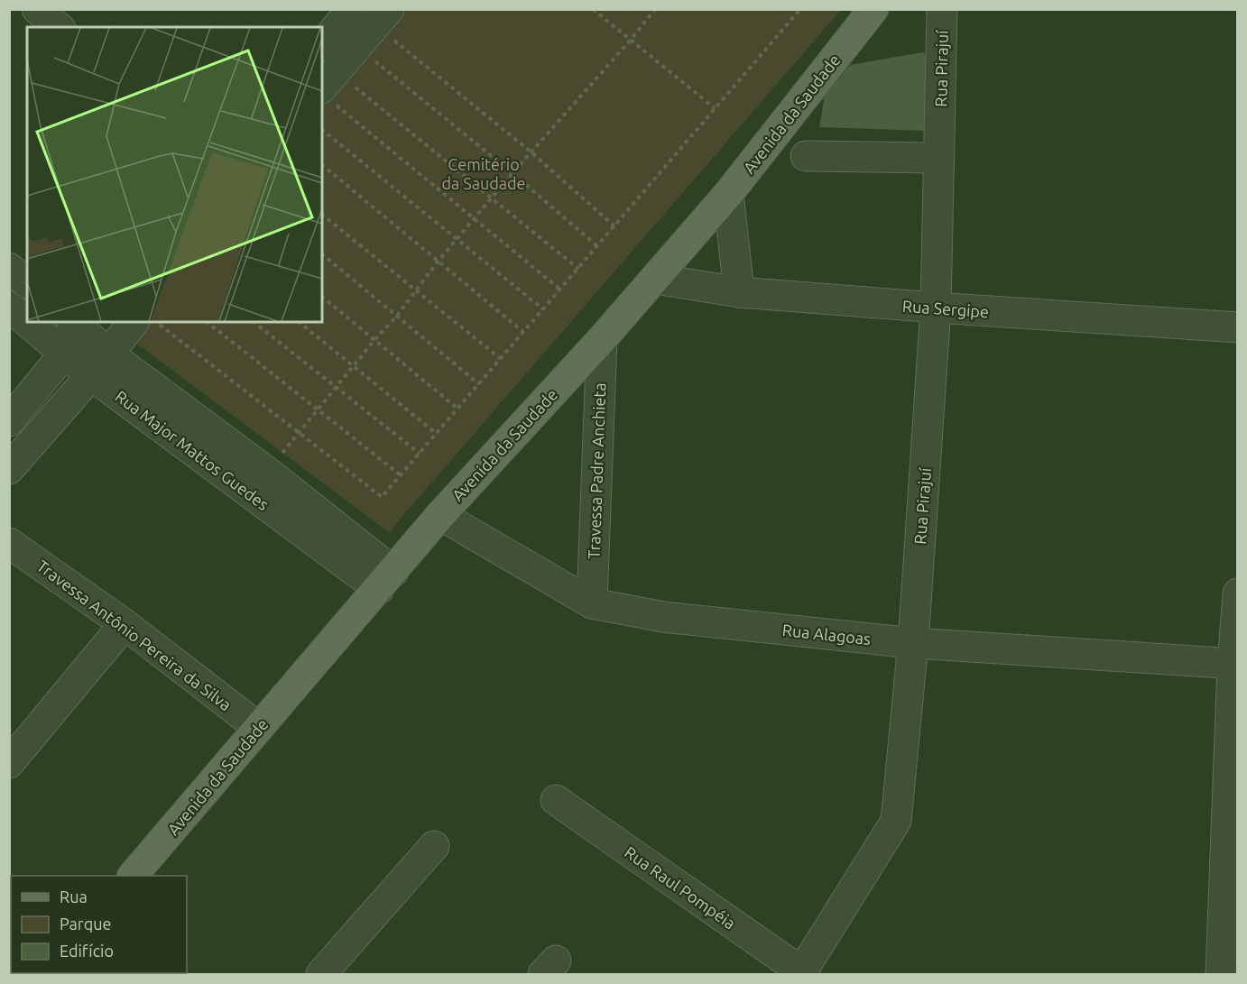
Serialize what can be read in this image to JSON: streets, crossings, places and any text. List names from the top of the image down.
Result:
{
  "streets": {
    "main road": ["Avenida da Saudade"],
    "street": [
      "Rua Pirajuí",
      "Rua Sergipe",
      "Rua Major Mattos Guedes",
      "Travessa Padre Anchieta",
      "Rua Alagoas",
      "Travessa Antônio Pereira da Silva",
      "Rua Raul Pompéia"
    ]
  },
  "crossings": [
    ["Rua Pirajuí", "Rua Sergipe"],
    ["Rua Pirajuí", "Rua Alagoas"],
    ["Rua Pirajuí", "Rua Raul Pompéia"],
    ["Avenida da Saudade", "Rua Sergipe"],
    ["Avenida da Saudade", "Rua Major Mattos Guedes"],
    ["Avenida da Saudade", "Travessa Padre Anchieta"],
    ["Avenida da Saudade", "Rua Alagoas"],
    ["Avenida da Saudade", "Travessa Antônio Pereira da Silva"],
    ["Travessa Padre Anchieta", "Rua Alagoas"]
  ],
  "parks": ["Cemitério da Saudade"],
  "legend": ["Rua", "Parque", "Edifício"]
}
